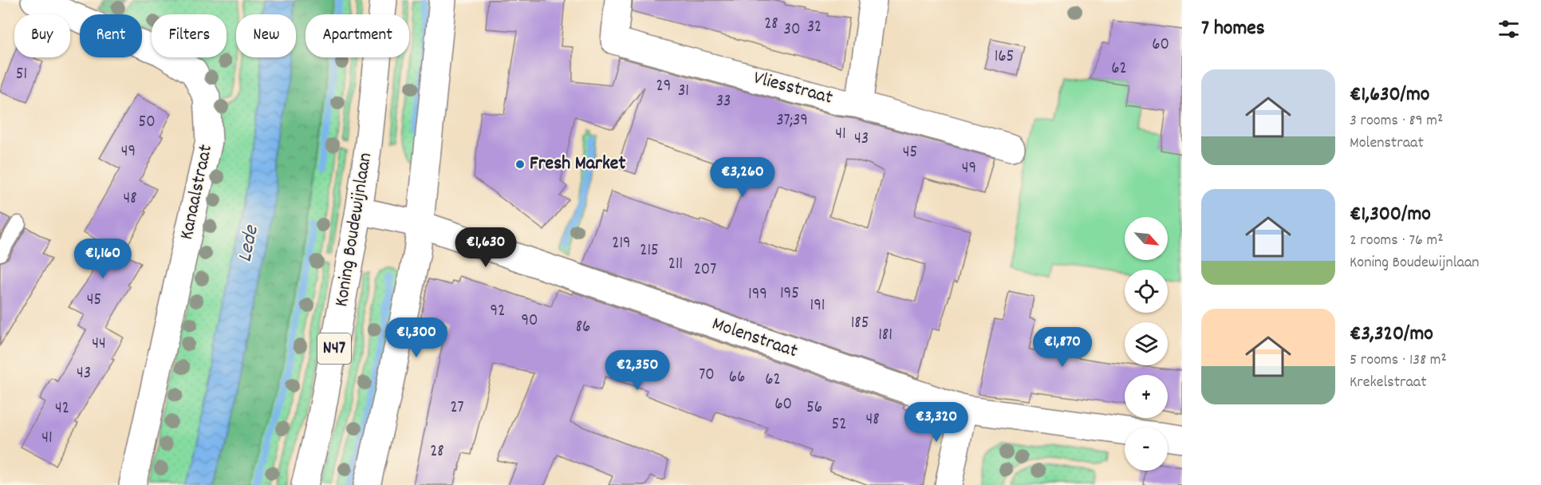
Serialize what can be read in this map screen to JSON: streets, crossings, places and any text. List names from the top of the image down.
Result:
{
  "streets": {
    "street": [
      "Vliesstraat",
      "Kanaalstraat",
      "Koning Boudewijnlaan",
      "Molenstraat",
      "N47"
    ]
  },
  "crossings": [
    ["Koning Boudewijnlaan", "Molenstraat"]
  ],
  "water": ["Lede"],
  "places": ["Fresh Market"],
  "house_numbers": [
    "28",
    "32",
    "30",
    "60",
    "165",
    "62",
    "51",
    "29",
    "31",
    "33",
    "37;39",
    "50",
    "41",
    "43",
    "49",
    "45",
    "49",
    "48",
    "219",
    "215",
    "211",
    "207",
    "195",
    "199",
    "45",
    "191",
    "92",
    "90",
    "185",
    "86",
    "181",
    "44",
    "43",
    "70",
    "66",
    "62",
    "60",
    "27",
    "56",
    "42",
    "48",
    "52",
    "41",
    "28"
  ],
  "north": "bottom right",
  "page": {
    "heading": "7 homes",
    "chip": [
      "Buy",
      "Rent",
      "Filters",
      "New",
      "Apartment"
    ],
    "list": [
      {
        "name": "€1,630/mo",
        "note": "3 rooms · 89 m² · Molenstraat"
      },
      {
        "name": "€1,300/mo",
        "note": "2 rooms · 76 m² · Koning Boudewijnlaan"
      },
      {
        "name": "€3,320/mo",
        "note": "5 rooms · 138 m² · Krekelstraat"
      }
    ],
    "price": [
      "€3,260",
      "€1,630",
      "€1,160",
      "€1,300",
      "€1,870",
      "€2,350",
      "€3,320"
    ],
    "map_buttons": ["+", "−"]
  }
}
